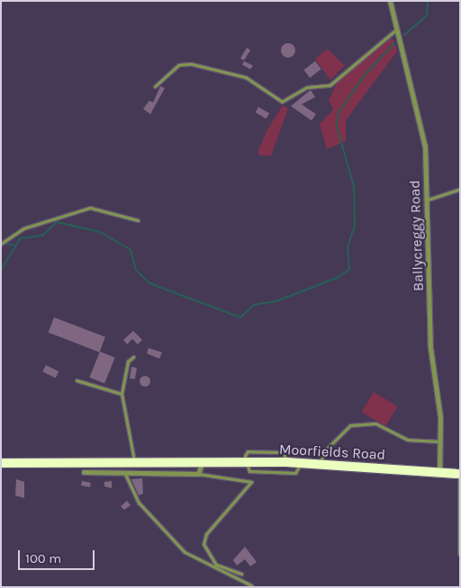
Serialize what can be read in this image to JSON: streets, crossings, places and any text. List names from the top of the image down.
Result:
{
  "streets": {
    "highway": ["Moorfields Road"],
    "street": ["Ballycreggy Road"]
  },
  "crossings": [
    ["Ballycreggy Road", "Moorfields Road"]
  ],
  "scale_bar": "100 m"
}
